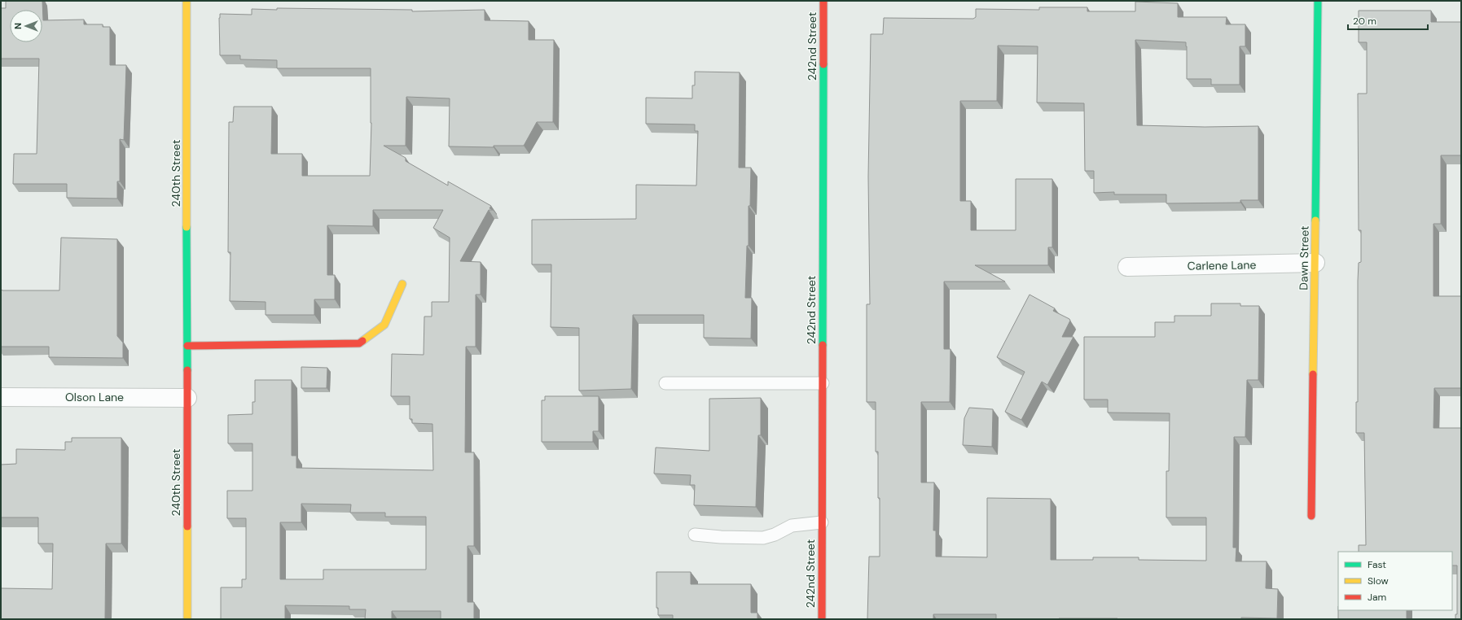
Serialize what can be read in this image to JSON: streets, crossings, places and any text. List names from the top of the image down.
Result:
{
  "streets": {
    "street": [
      "242nd Street",
      "240th Street",
      "Dawn Street",
      "Carlene Lane",
      "Olson Lane"
    ]
  },
  "crossings": [
    ["240th Street", "Olson Lane"],
    ["Dawn Street", "Carlene Lane"]
  ],
  "legend": ["Fast", "Slow", "Jam"],
  "scale_bar": "20 m",
  "north": "left"
}
